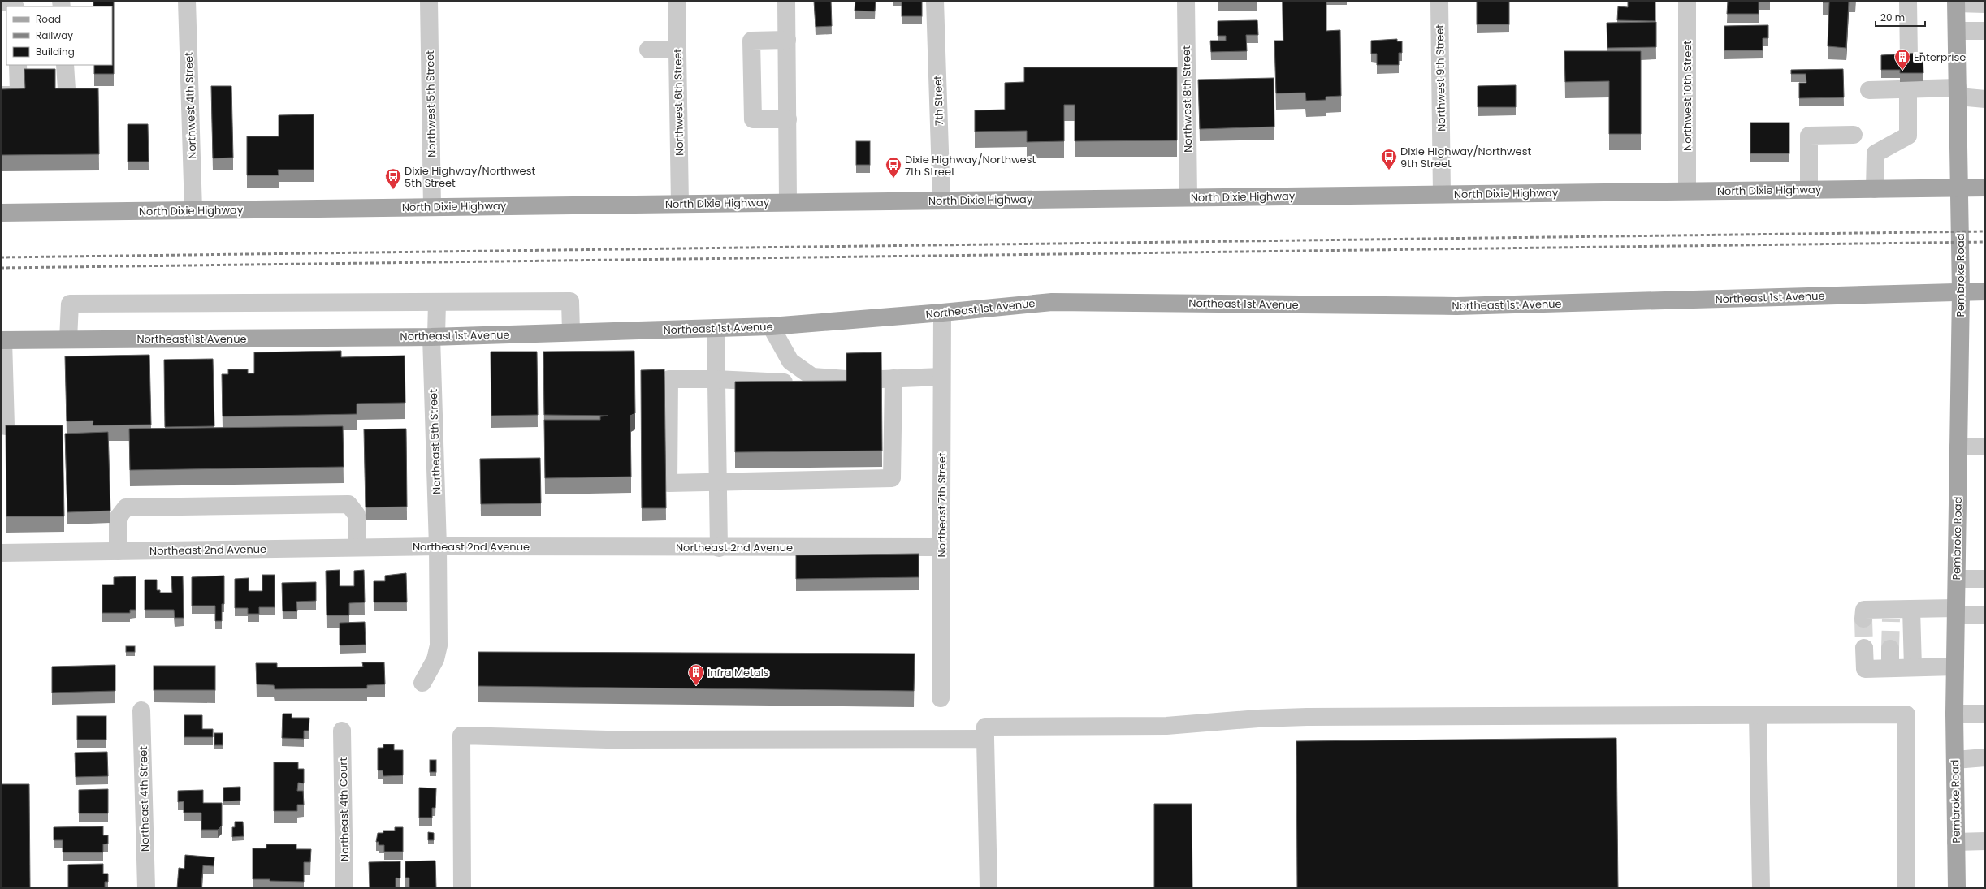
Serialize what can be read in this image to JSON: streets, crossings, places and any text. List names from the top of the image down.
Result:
{
  "streets": {
    "main road": ["North Dixie Highway", "Pembroke Road", "Northeast 1st Avenue"],
    "street": [
      "Northwest 9th Street",
      "Northwest 10th Street",
      "Northwest 8th Street",
      "7th Street",
      "Northwest 6th Street",
      "Northwest 5th Street",
      "Northwest 4th Street",
      "Northeast 5th Street",
      "Northeast 7th Street",
      "Northeast 2nd Avenue",
      "Northeast 4th Street",
      "Northeast 4th Court"
    ]
  },
  "crossings": [
    ["Northwest 9th Street", "North Dixie Highway"],
    ["Northwest 10th Street", "North Dixie Highway"],
    ["Northwest 8th Street", "North Dixie Highway"],
    ["7th Street", "North Dixie Highway"],
    ["Northwest 6th Street", "North Dixie Highway"],
    ["Northwest 5th Street", "North Dixie Highway"],
    ["Northwest 4th Street", "North Dixie Highway"],
    ["North Dixie Highway", "Pembroke Road"],
    ["Pembroke Road", "Northeast 1st Avenue"],
    ["Northeast 1st Avenue", "Northeast 5th Street"],
    ["Northeast 1st Avenue", "Northeast 7th Street"],
    ["Northeast 5th Street", "Northeast 2nd Avenue"],
    ["Northeast 7th Street", "Northeast 2nd Avenue"]
  ],
  "places": {
    "building": ["Enterprise", "Infra Metals"],
    "bus stop": ["Dixie Highway/Northwest 9th Street", "Dixie Highway/Northwest 7th Street", "Dixie Highway/Northwest 5th Street"]
  },
  "legend": ["Road", "Railway", "Building"],
  "scale_bar": "20 m"
}
